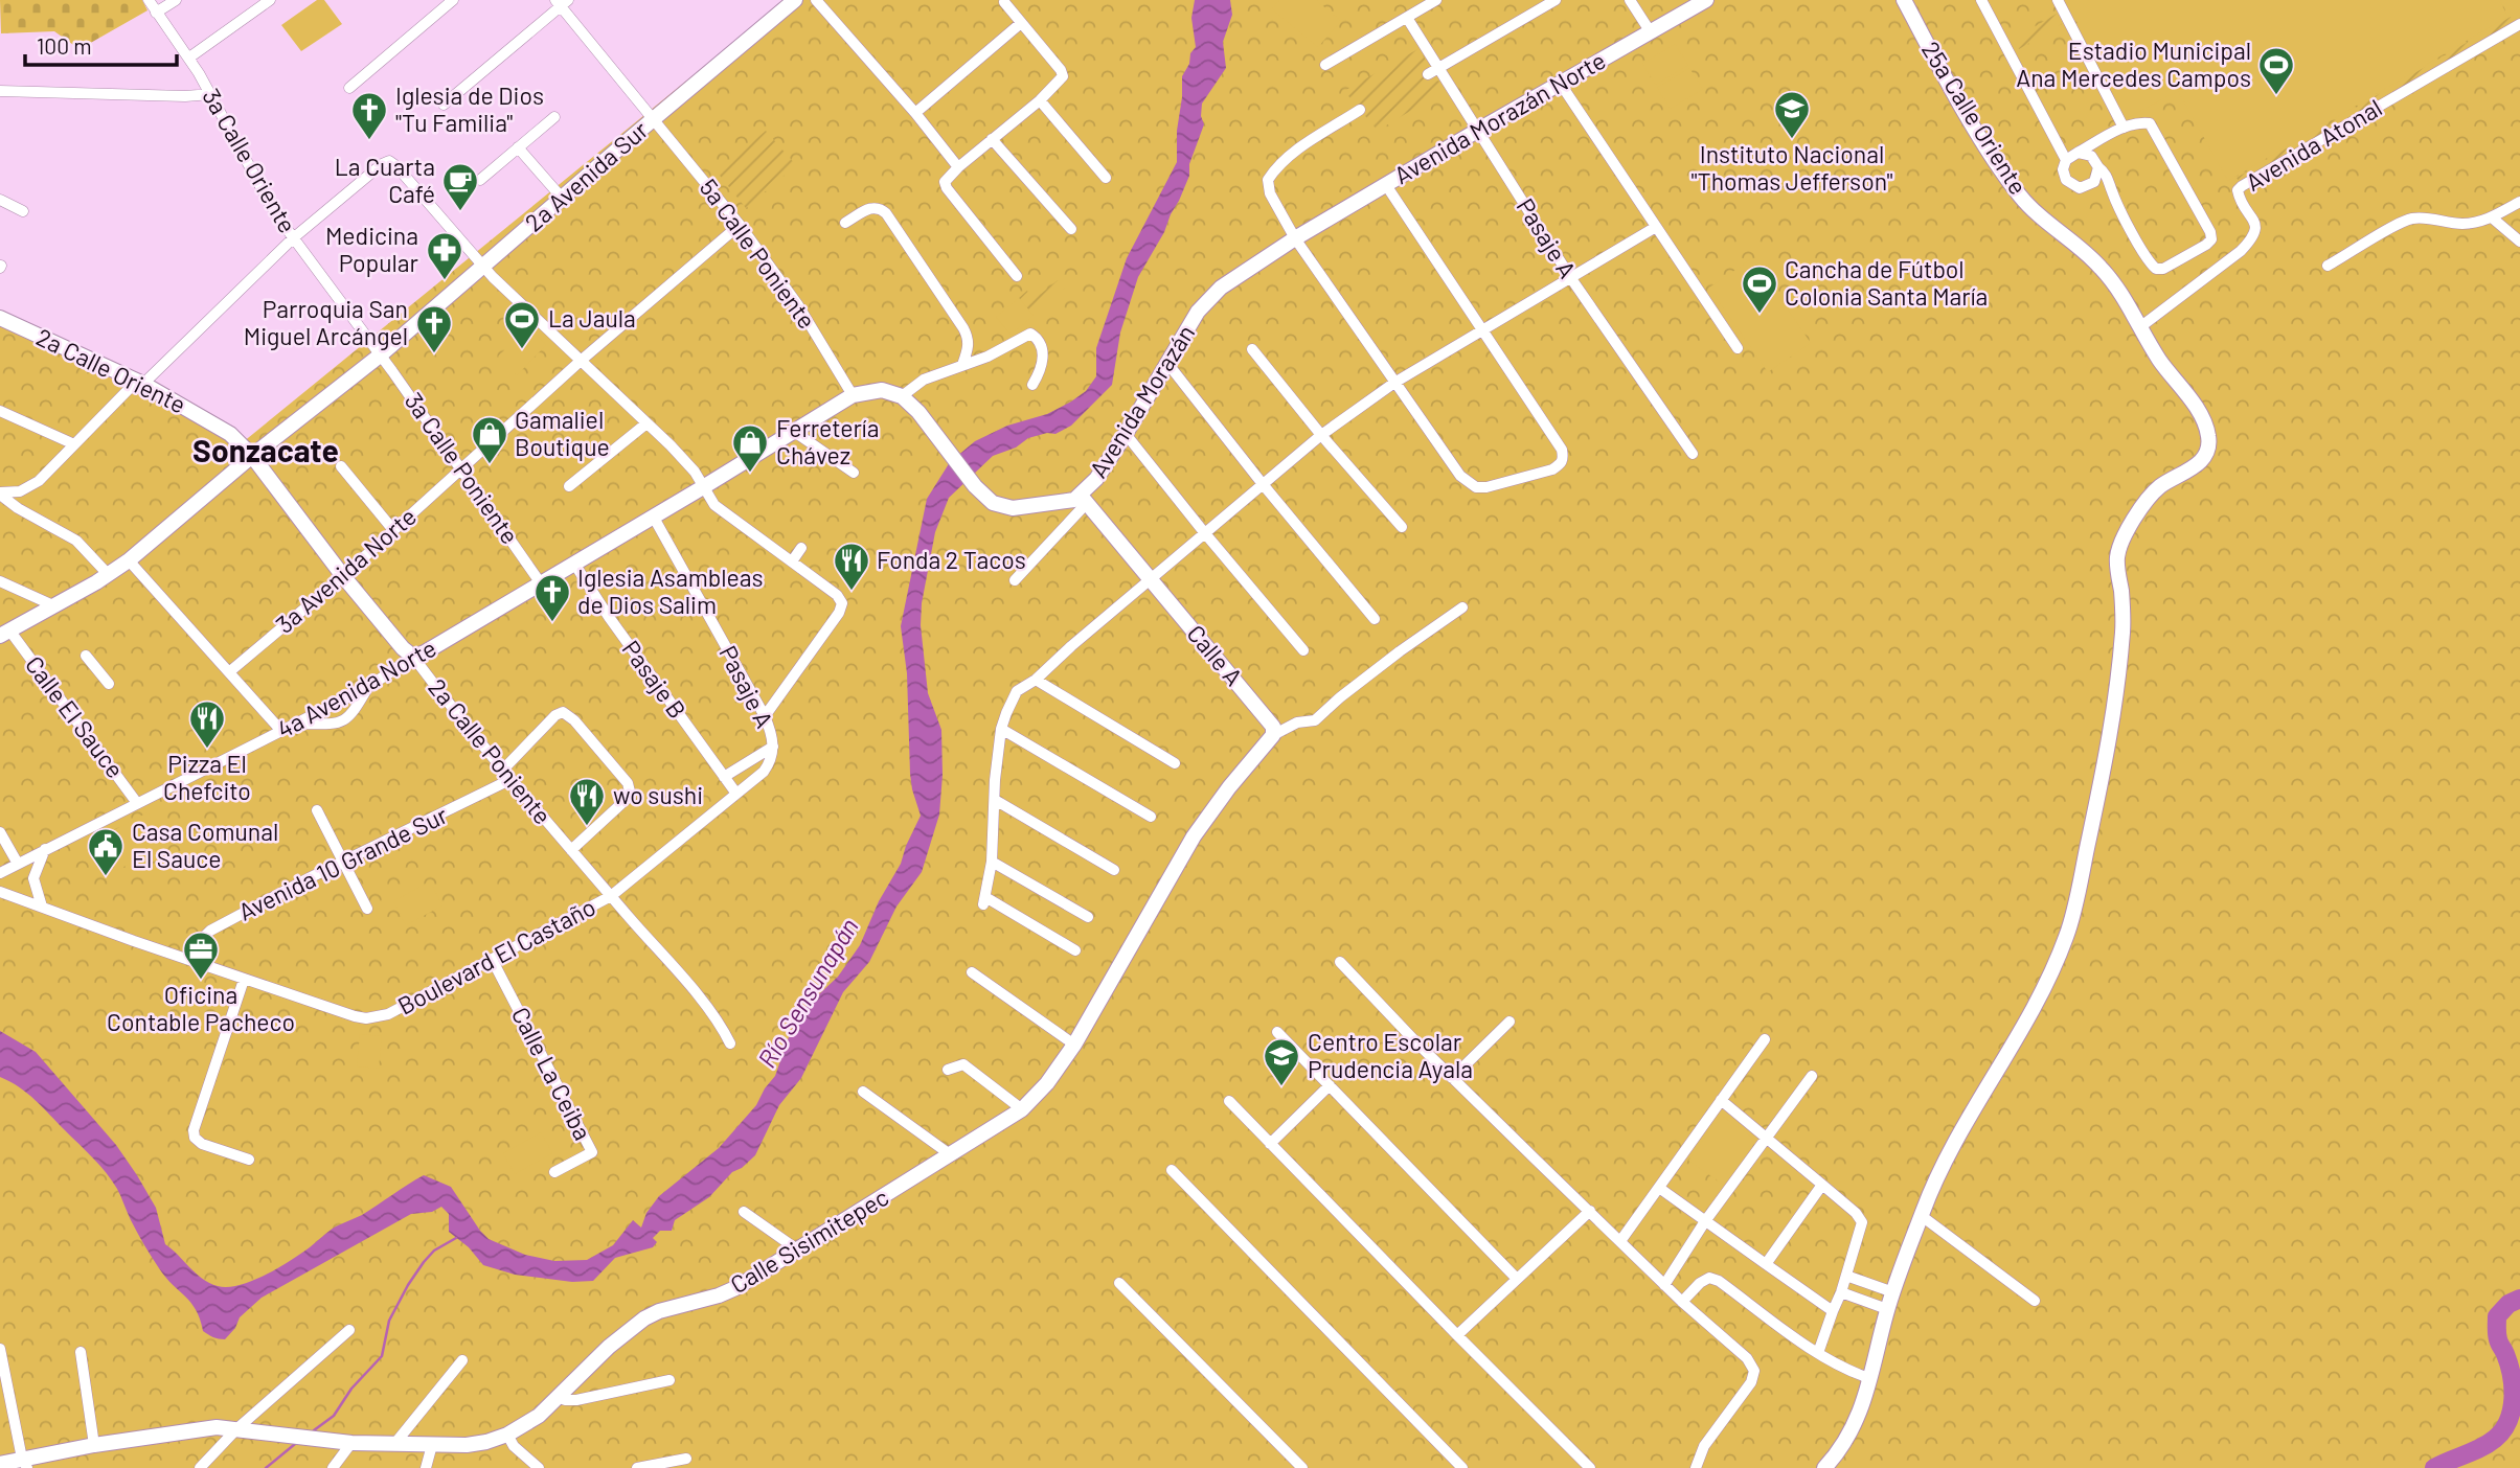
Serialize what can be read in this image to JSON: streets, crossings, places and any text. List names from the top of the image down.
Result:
{
  "streets": {
    "street": [
      "Avenida Morazán Norte",
      "25a Calle Oriente",
      "Avenida Atonal",
      "3a Calle Oriente",
      "2a Avenida Sur",
      "Pasaje A",
      "5a Calle Poniente",
      "2a Calle Oriente",
      "Avenida Morazán",
      "3a Calle Poniente",
      "3a Avenida Norte",
      "Calle A",
      "Pasaje B",
      "4a Avenida Norte",
      "Calle El Sauce",
      "2a Calle Poniente",
      "Avenida 10 Grande Sur",
      "Boulevard El Castaño",
      "Calle La Ceiba",
      "Calle Sisimitepec"
    ]
  },
  "crossings": [
    ["Avenida Morazán Norte", "Pasaje A"],
    ["Avenida Morazán Norte", "Avenida Morazán"],
    ["25a Calle Oriente", "Avenida Atonal"],
    ["3a Calle Oriente", "2a Avenida Sur"],
    ["3a Calle Oriente", "3a Calle Poniente"],
    ["2a Avenida Sur", "5a Calle Poniente"],
    ["2a Avenida Sur", "2a Calle Oriente"],
    ["2a Avenida Sur", "3a Calle Poniente"],
    ["2a Avenida Sur", "Calle El Sauce"],
    ["2a Avenida Sur", "2a Calle Poniente"],
    ["Pasaje A", "4a Avenida Norte"],
    ["Pasaje A", "Boulevard El Castaño"],
    ["5a Calle Poniente", "3a Avenida Norte"],
    ["5a Calle Poniente", "4a Avenida Norte"],
    ["2a Calle Oriente", "2a Calle Poniente"],
    ["Avenida Morazán", "Calle A"],
    ["3a Calle Poniente", "3a Avenida Norte"],
    ["3a Calle Poniente", "4a Avenida Norte"],
    ["3a Avenida Norte", "2a Calle Poniente"],
    ["Calle A", "Calle Sisimitepec"],
    ["Pasaje B", "4a Avenida Norte"],
    ["Pasaje B", "Boulevard El Castaño"],
    ["4a Avenida Norte", "Calle El Sauce"],
    ["4a Avenida Norte", "2a Calle Poniente"],
    ["2a Calle Poniente", "Avenida 10 Grande Sur"],
    ["2a Calle Poniente", "Boulevard El Castaño"],
    ["Avenida 10 Grande Sur", "Boulevard El Castaño"],
    ["Boulevard El Castaño", "Calle La Ceiba"]
  ],
  "districts": ["Sonzacate"],
  "water": ["Río Sensunapán"],
  "places": {
    "sports": ["Estadio Municipal Ana Mercedes Campos", "Cancha de Fútbol Colonia Santa María", "La Jaula"],
    "school or university": ["Instituto Nacional \"Thomas Jefferson\"", "Centro Escolar Prudencia Ayala"],
    "church": ["Iglesia de Dios \"Tu Familia\"", "Parroquia San Miguel Arcángel", "Iglesia Asambleas de Dios Salim"],
    "cafe": ["La Cuarta Café"],
    "pharmacy": ["Medicina Popular"],
    "shop": ["Gamaliel Boutique", "Ferretería Chávez"],
    "restaurant": ["Fonda 2 Tacos", "Pizza El Chefcito", "wo sushi"],
    "public building": ["Casa Comunal El Sauce"],
    "office": ["Oficina Contable Pacheco"]
  },
  "scale_bar": "100 m"
}
